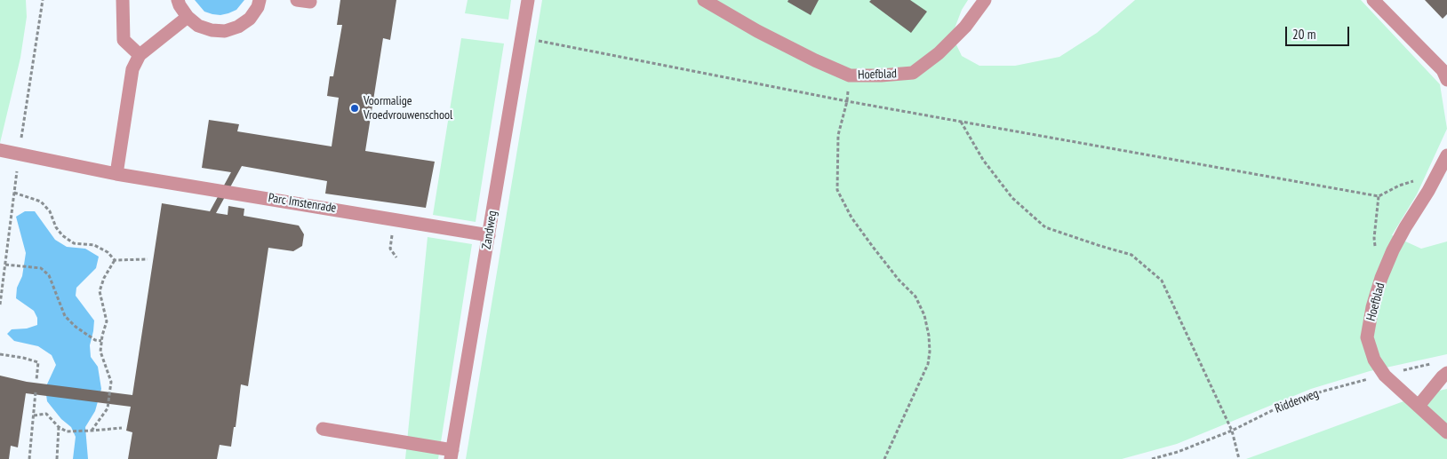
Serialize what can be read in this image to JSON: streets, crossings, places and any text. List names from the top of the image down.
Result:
{
  "streets": {
    "street": ["Hoefblad", "Parc Imstenrade", "Zandweg"],
    "path": ["Ridderweg"]
  },
  "crossings": [
    ["Hoefblad", "Ridderweg"],
    ["Parc Imstenrade", "Zandweg"]
  ],
  "places": ["Voormalige Vroedvrouwenschool"],
  "scale_bar": "20 m"
}
